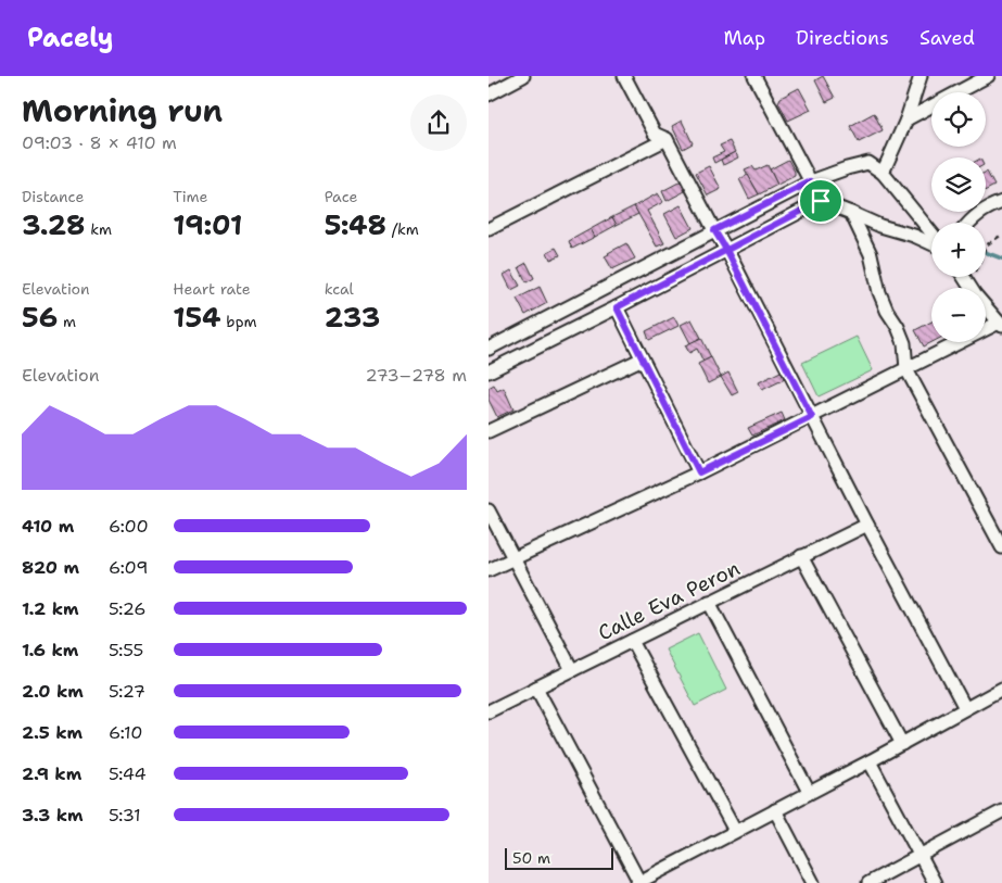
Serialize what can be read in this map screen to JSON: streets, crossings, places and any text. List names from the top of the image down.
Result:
{
  "streets": {
    "street": ["Calle Eva Peron"]
  },
  "scale_bar": "50 m",
  "page": {
    "header": "Pacely",
    "nav": ["Map", "Directions", "Saved"],
    "heading": ["Morning run", "09:03 · 8 × 410 m"],
    "map_buttons": ["+", "−"],
    "stats": [
      ["Distance", "3.28 km"],
      ["Time", "19:01"],
      ["Pace", "5:48 /km"],
      ["Elevation", "56 m"],
      ["Heart rate", "154 bpm"],
      ["kcal", "233"]
    ],
    "chart": ["Elevation", "273–278 m"],
    "list": [
      {
        "name": "410 m",
        "note": "6:00"
      },
      {
        "name": "820 m",
        "note": "6:09"
      },
      {
        "name": "1.2 km",
        "note": "5:26"
      },
      {
        "name": "1.6 km",
        "note": "5:55"
      },
      {
        "name": "2.0 km",
        "note": "5:27"
      },
      {
        "name": "2.5 km",
        "note": "6:10"
      },
      {
        "name": "2.9 km",
        "note": "5:44"
      },
      {
        "name": "3.3 km",
        "note": "5:31"
      }
    ],
    "scale": "50 m"
  }
}
